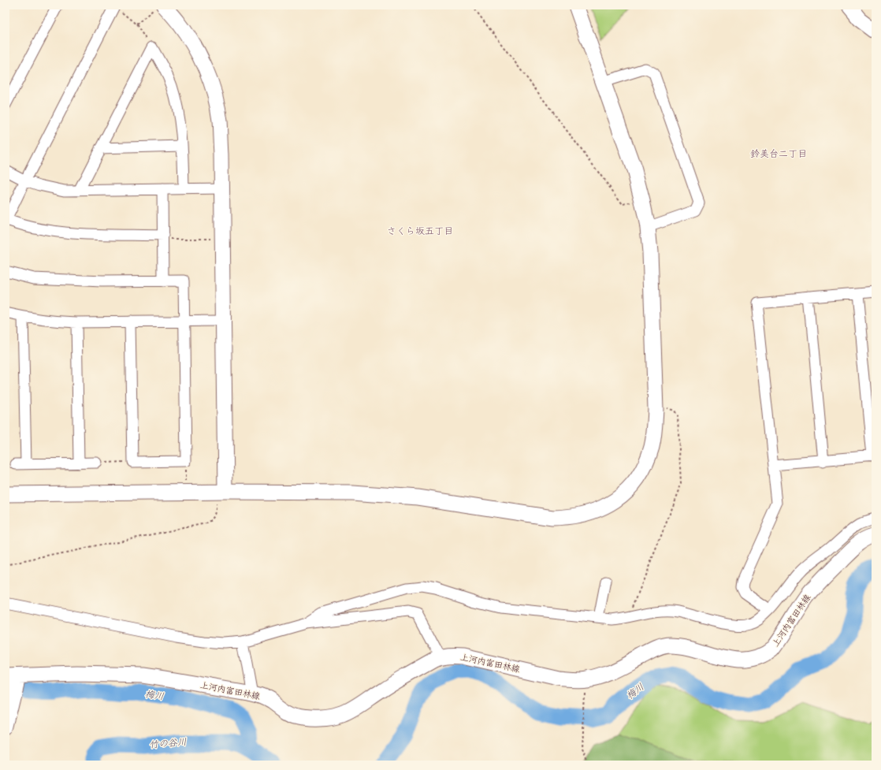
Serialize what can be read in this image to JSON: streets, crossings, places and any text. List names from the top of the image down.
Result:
{
  "streets": {
    "street": ["上河内富田林線"]
  },
  "districts": ["鈴美台二丁目", "さくら坂五丁目"],
  "water": ["梅川", "竹の谷川"]
}
